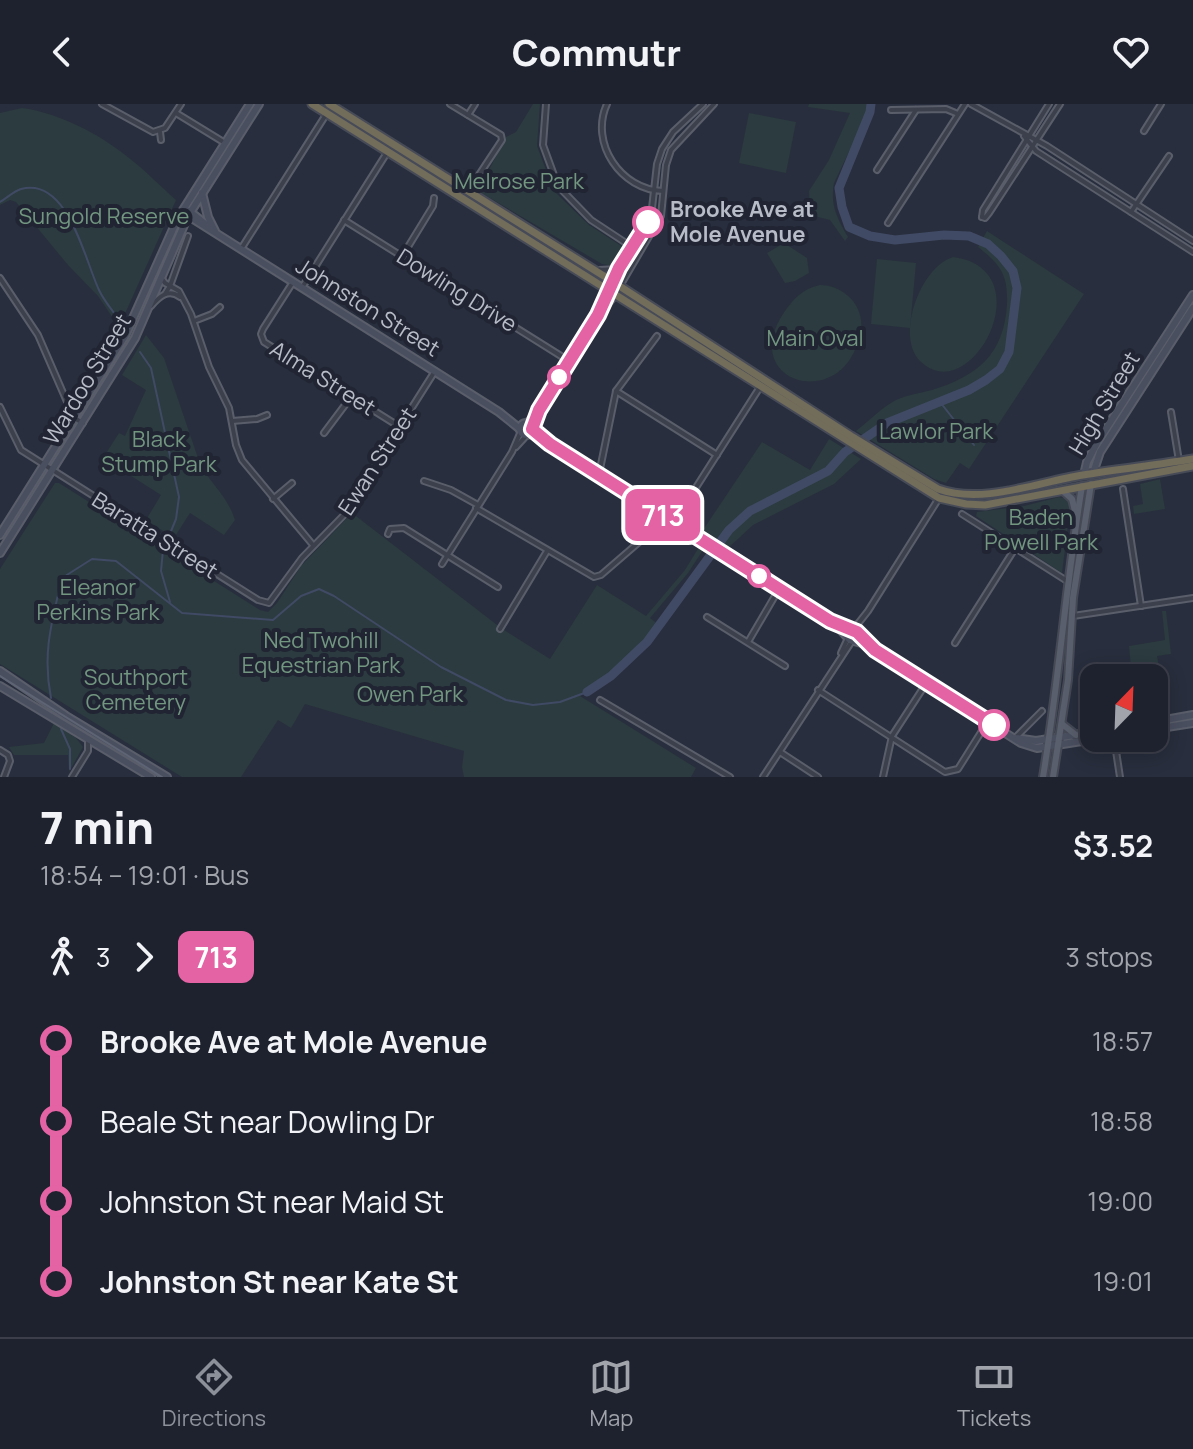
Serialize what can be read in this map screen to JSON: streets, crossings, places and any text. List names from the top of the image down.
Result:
{
  "streets": {
    "highway": ["High Street"],
    "street": [
      "Dowling Drive",
      "Johnston Street",
      "Alma Street",
      "Wardoo Street",
      "Ewan Street",
      "Baratta Street"
    ]
  },
  "crossings": [
    ["Johnston Street", "Alma Street"],
    ["Johnston Street", "Wardoo Street"],
    ["Johnston Street", "Ewan Street"],
    ["Alma Street", "Ewan Street"],
    ["Wardoo Street", "Baratta Street"],
    ["Ewan Street", "Baratta Street"]
  ],
  "parks": [
    "Melrose Park",
    "Sungold Reserve",
    "Main Oval",
    "Lawlor Park",
    "Black Stump Park",
    "Baden Powell Park",
    "Eleanor Perkins Park",
    "Ned Twohill Equestrian Park",
    "Southport Cemetery",
    "Owen Park"
  ],
  "places": ["Brooke Ave at Mole Avenue"],
  "lines": ["bus line 713"],
  "north": "top right",
  "page": {
    "header": "Commutr",
    "on_map": "713",
    "heading": ["7 min", "18:54 – 19:01 · Bus", "$3.52"],
    "legs": ["3", "713", "3 stops"],
    "list": [
      {
        "name": "Brooke Ave at Mole Avenue",
        "value": "18:57"
      },
      {
        "name": "Beale St near Dowling Dr",
        "value": "18:58"
      },
      {
        "name": "Johnston St near Maid St",
        "value": "19:00"
      },
      {
        "name": "Johnston St near Kate St",
        "value": "19:01"
      }
    ],
    "tabs": ["Directions", "Map", "Tickets"]
  }
}
